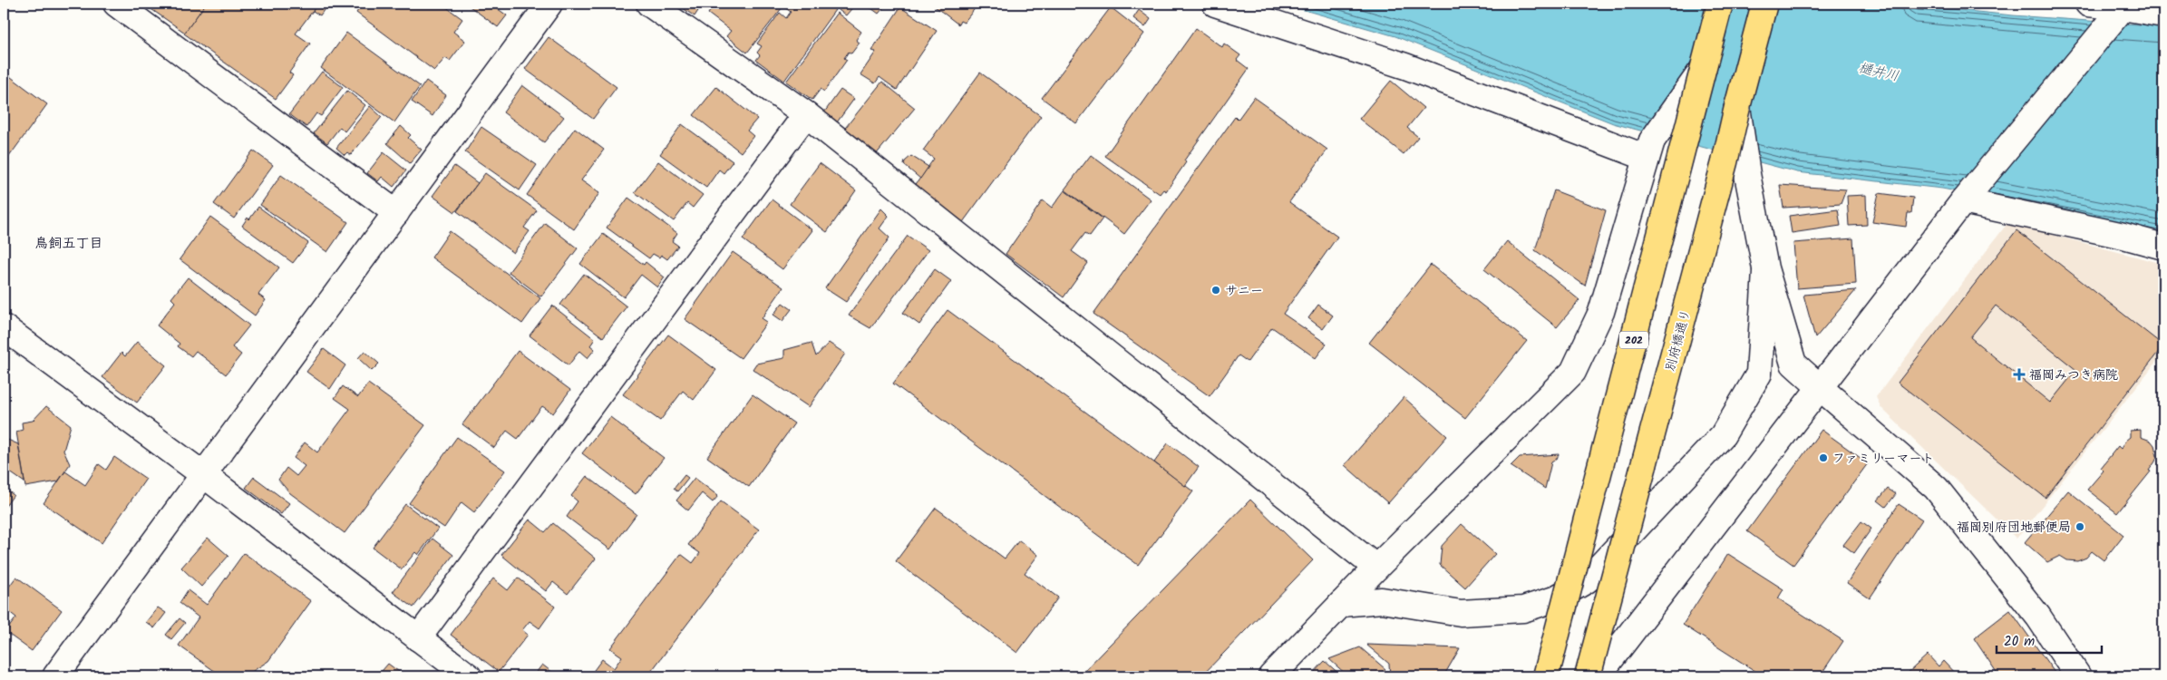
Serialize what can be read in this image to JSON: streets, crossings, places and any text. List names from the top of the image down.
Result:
{
  "streets": {
    "highway": ["202", "別府橋通り"]
  },
  "districts": ["鳥飼五丁目"],
  "water": ["樋井川"],
  "places": {
    "other": ["サニー", "ファミリーマート", "福岡別府団地郵便局"],
    "health": ["福岡みつき病院"]
  },
  "scale_bar": "20 m"
}
